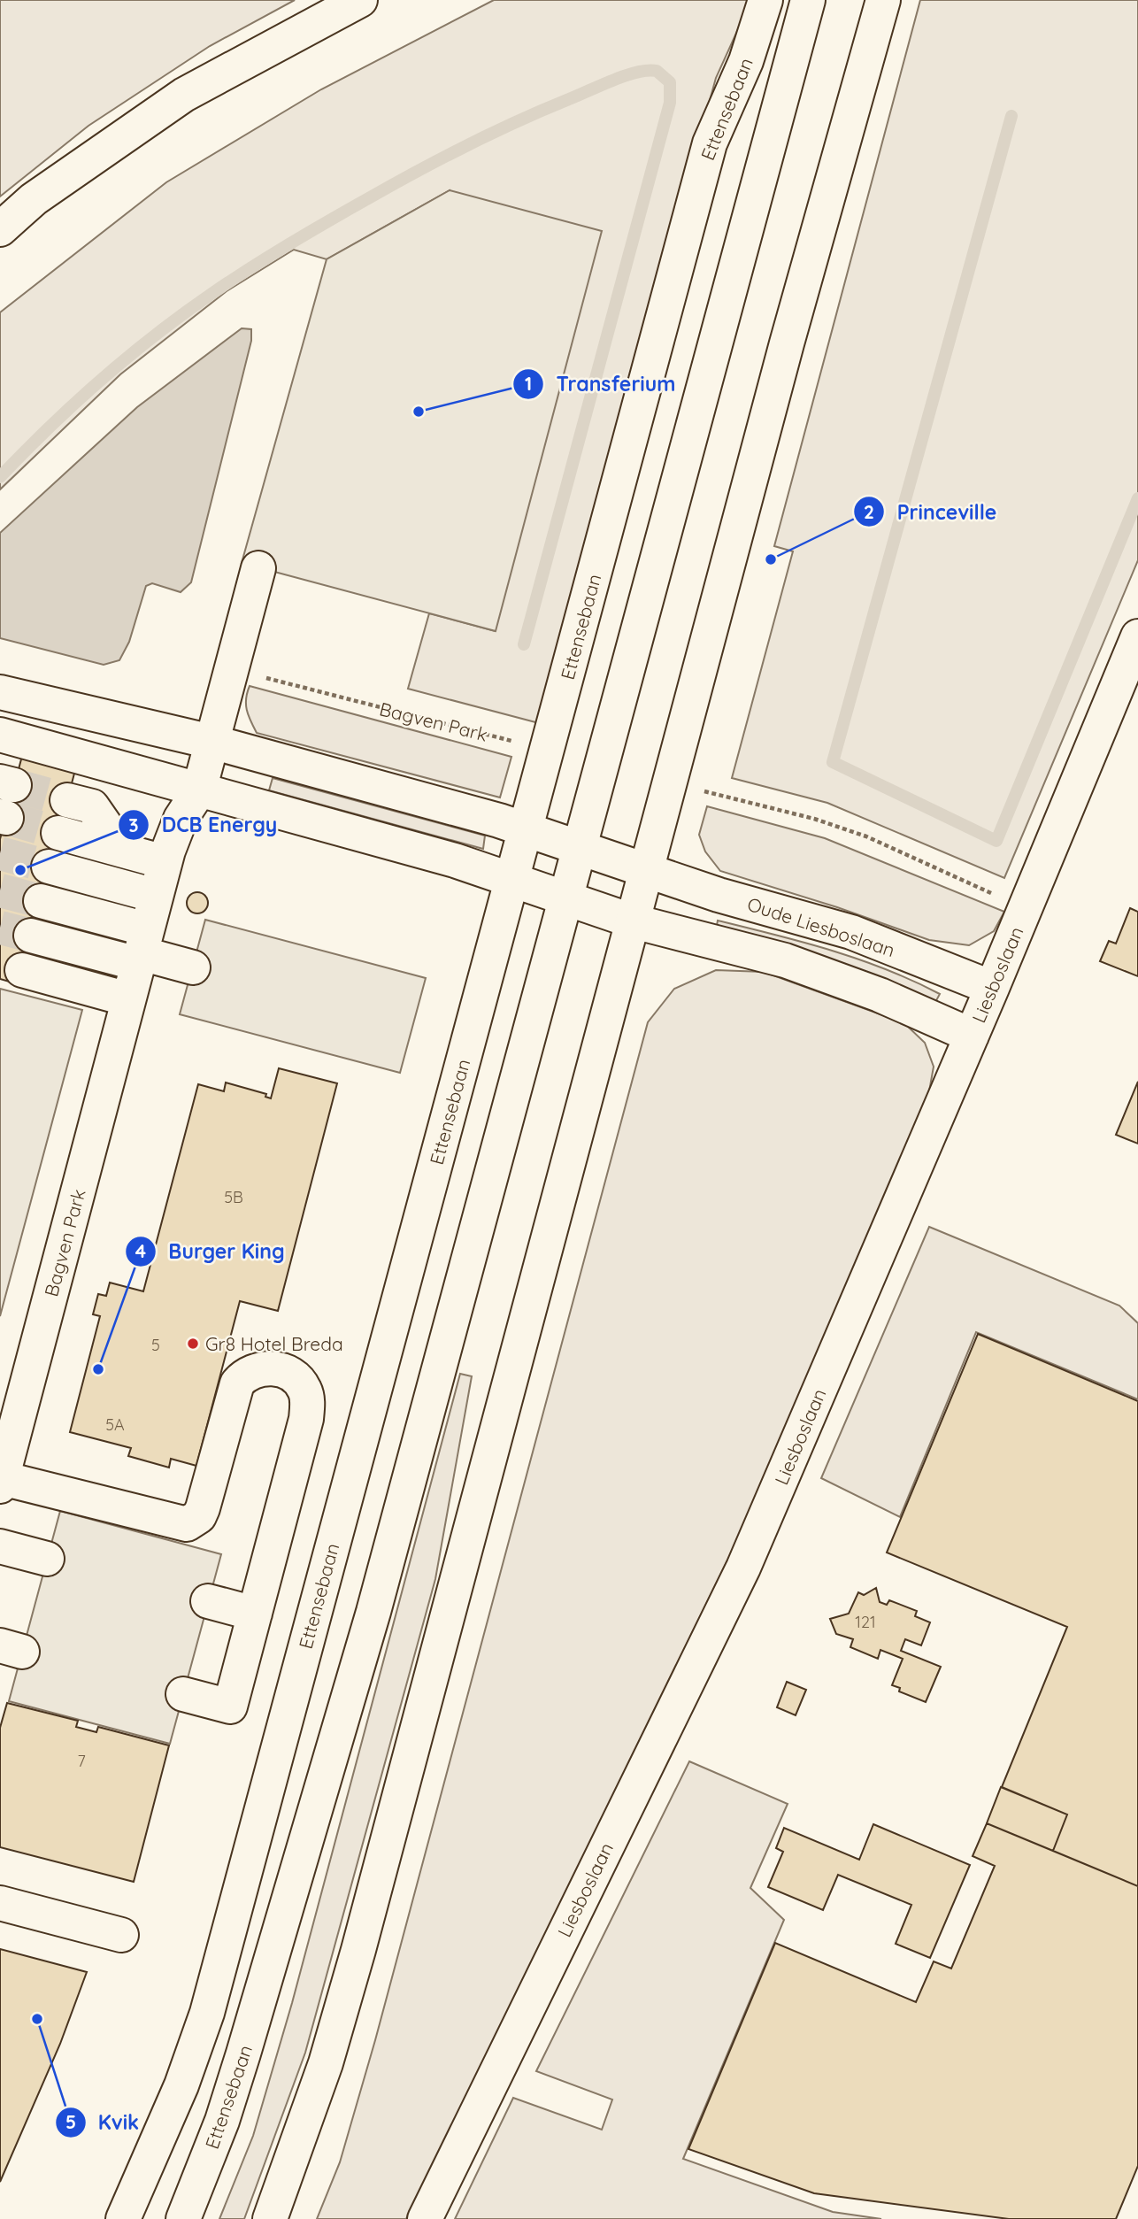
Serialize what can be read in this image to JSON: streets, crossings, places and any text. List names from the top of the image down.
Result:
{
  "streets": {
    "main road": [
      "Ettensebaan",
      "Bagven Park",
      "Oude Liesboslaan",
      "Liesboslaan"
    ]
  },
  "crossings": [
    ["Ettensebaan", "Bagven Park"],
    ["Ettensebaan", "Oude Liesboslaan"],
    ["Oude Liesboslaan", "Liesboslaan"]
  ],
  "places": [
    "Transferium",
    "Princeville",
    "DCB Energy",
    "Gr8 Hotel Breda",
    "Burger King",
    "Kvik"
  ],
  "house_numbers": [
    "5B",
    "5",
    "5A",
    "121",
    "7"
  ]
}
